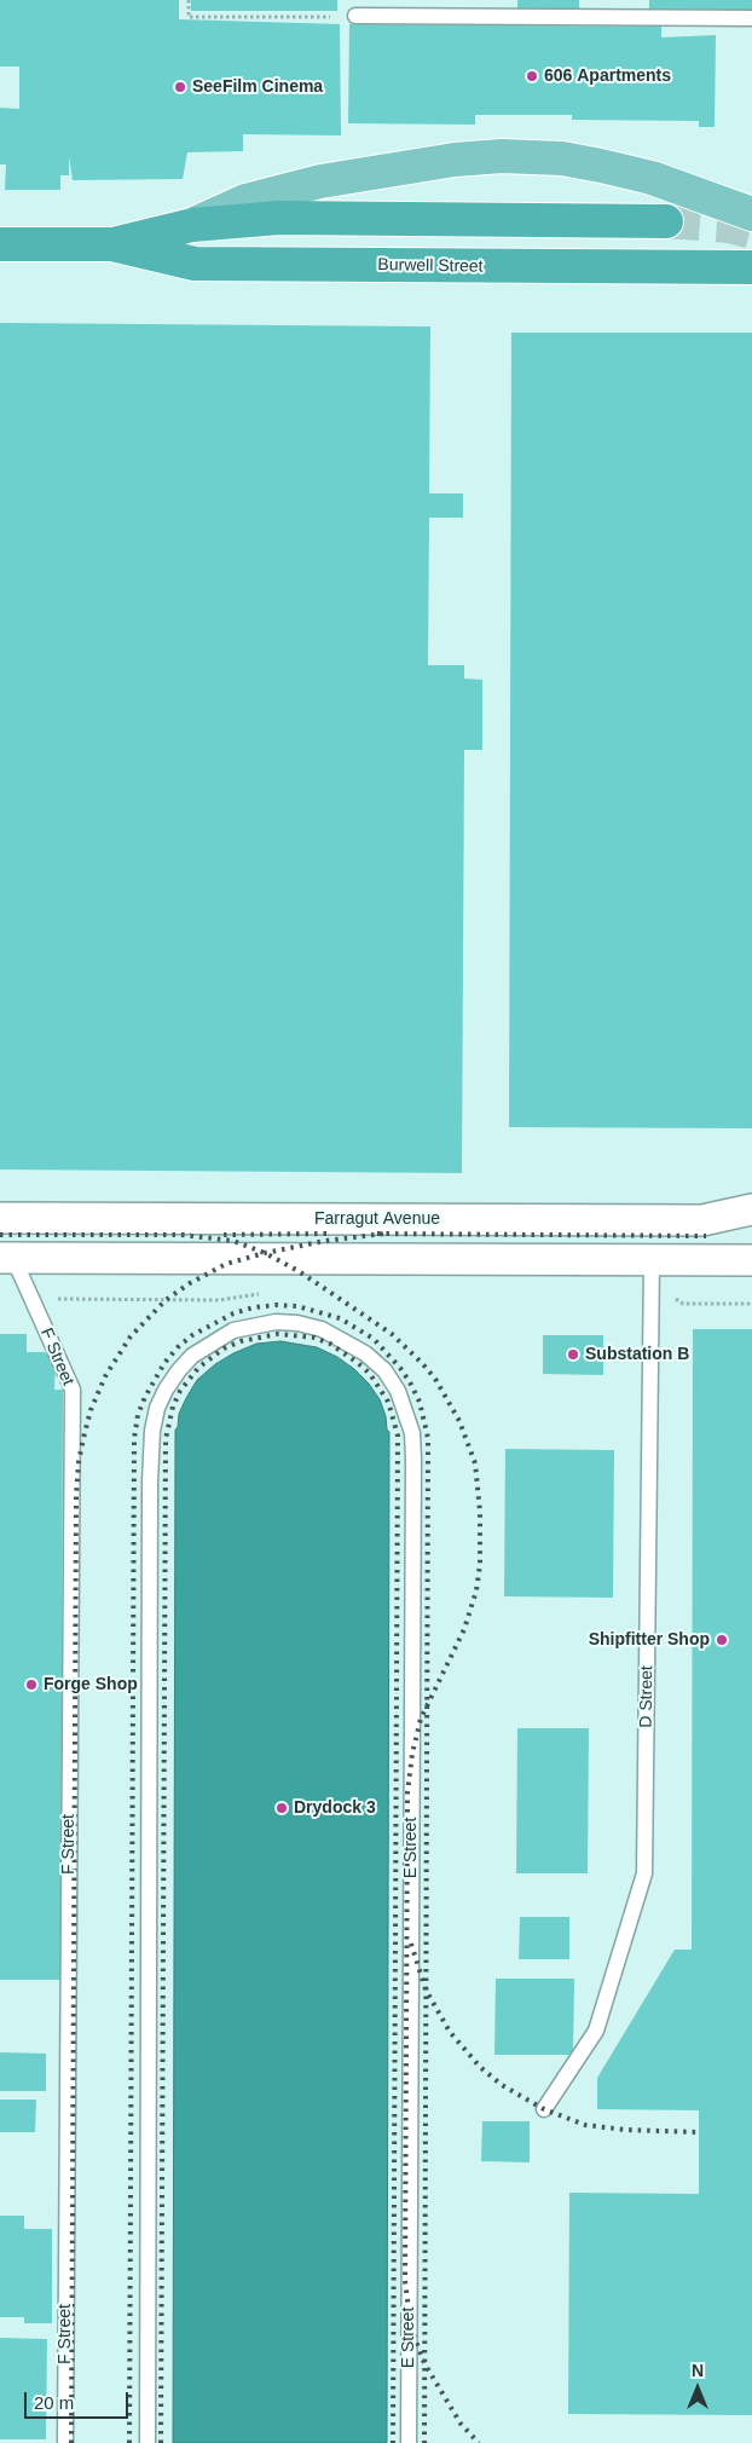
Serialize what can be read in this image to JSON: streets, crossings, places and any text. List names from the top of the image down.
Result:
{
  "streets": {
    "highway": ["Burwell Street"],
    "street": ["Farragut Avenue"],
    "lane": ["F Street", "D Street", "E Street"]
  },
  "places": [
    "606 Apartments",
    "SeeFilm Cinema",
    "Substation B",
    "Shipfitter Shop",
    "Forge Shop",
    "Drydock 3"
  ],
  "scale_bar": "20 m",
  "north": "top"
}
